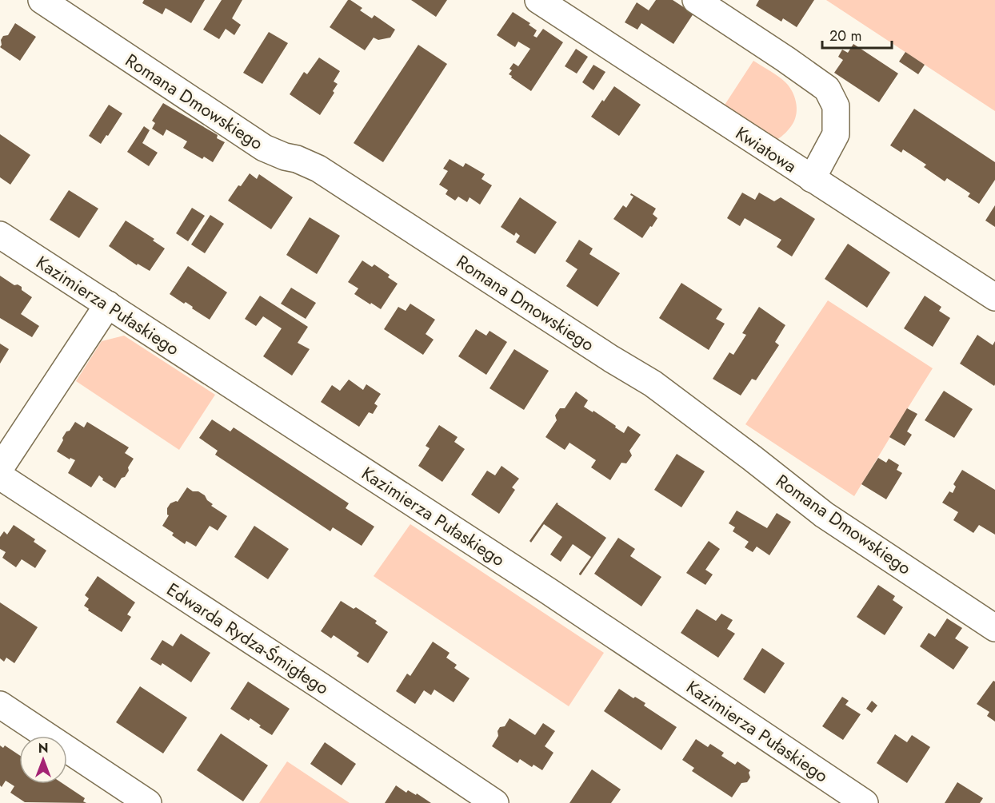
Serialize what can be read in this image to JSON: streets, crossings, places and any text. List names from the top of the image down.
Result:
{
  "streets": {
    "street": [
      "Romana Dmowskiego",
      "Kwiatowa",
      "Kazimierza Pułaskiego",
      "Edwarda Rydza-Śmigłego"
    ]
  },
  "scale_bar": "20 m",
  "north": "top"
}
